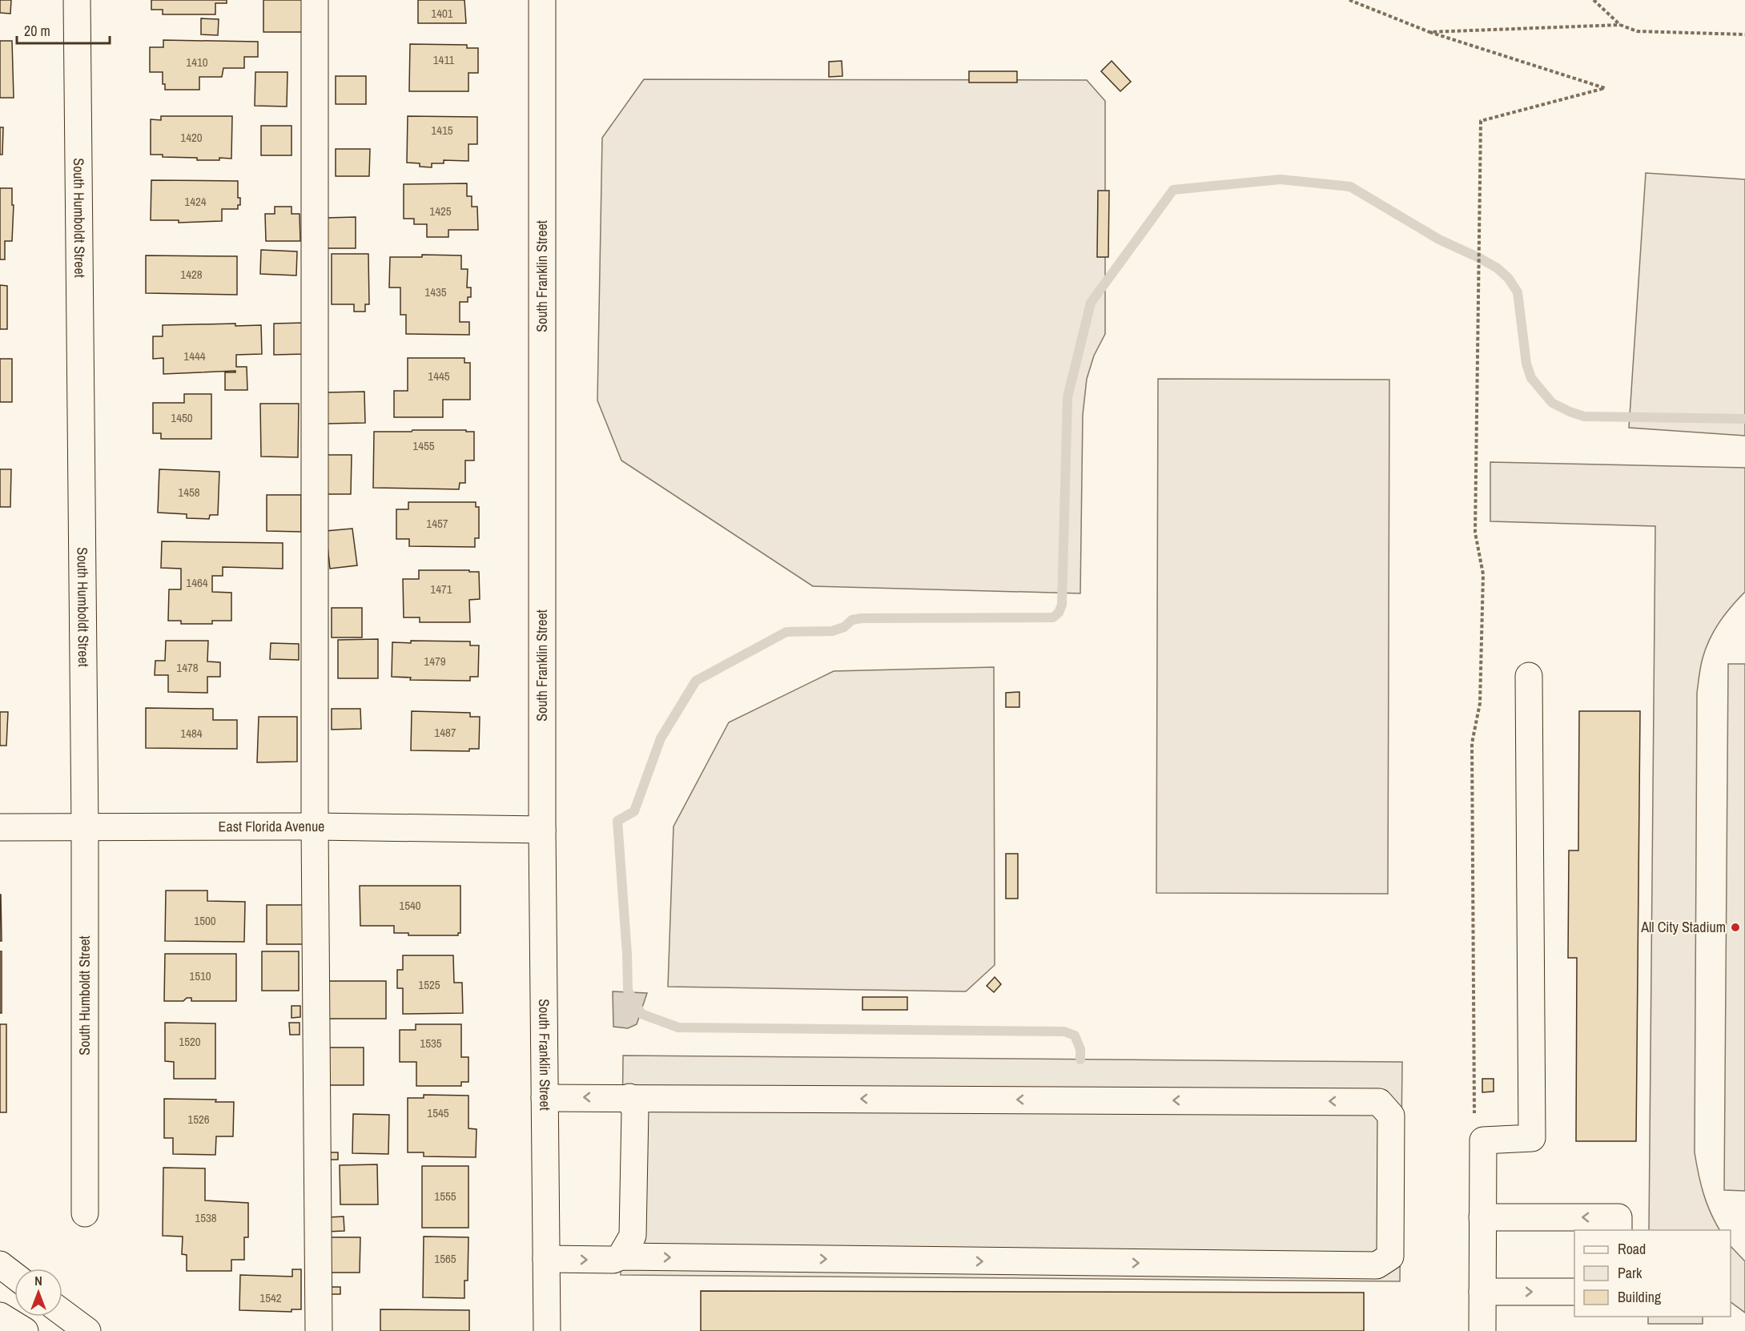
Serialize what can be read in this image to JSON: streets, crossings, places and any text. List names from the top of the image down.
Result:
{
  "streets": {
    "main road": ["South Humboldt Street", "South Franklin Street", "East Florida Avenue"]
  },
  "crossings": [
    ["South Humboldt Street", "East Florida Avenue"],
    ["South Franklin Street", "East Florida Avenue"]
  ],
  "places": ["All City Stadium"],
  "house_numbers": [
    "1401",
    "1411",
    "1410",
    "1415",
    "1420",
    "1424",
    "1425",
    "1428",
    "1435",
    "1444",
    "1445",
    "1450",
    "1455",
    "1458",
    "1457",
    "1464",
    "1471",
    "1479",
    "1478",
    "1487",
    "1484",
    "1540",
    "1500",
    "1510",
    "1525",
    "1520",
    "1535",
    "1545",
    "1526",
    "1555",
    "1538",
    "1565",
    "1542"
  ],
  "legend": ["Road", "Park", "Building"],
  "scale_bar": "20 m",
  "north": "top"
}
